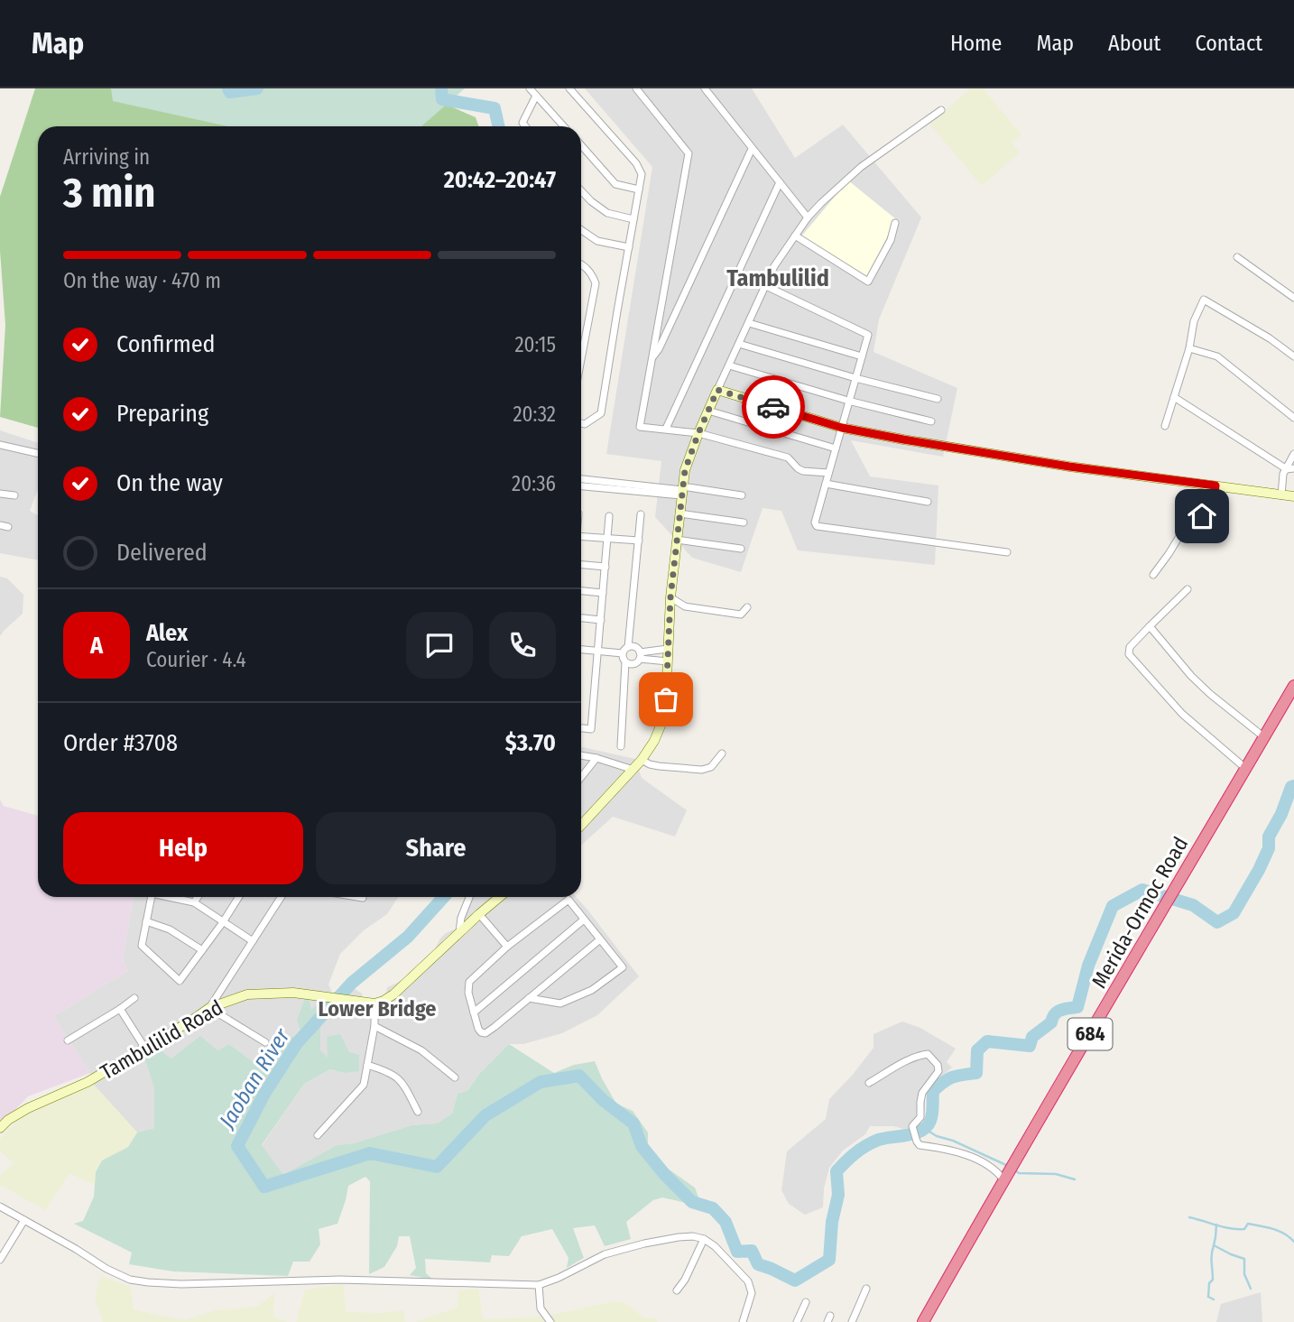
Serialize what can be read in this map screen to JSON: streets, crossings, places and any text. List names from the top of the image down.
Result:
{
  "streets": {
    "highway": ["Merida-Ormoc Road", "684"],
    "street": ["Tambulilid Road"]
  },
  "districts": ["Tambulilid", "Lower Bridge"],
  "water": ["Jaoban River"],
  "page": {
    "header": "Map",
    "nav": [
      "Home",
      "Map",
      "About",
      "Contact"
    ],
    "heading": ["3 min", "Arriving in", "20:42–20:47"],
    "panel": [
      "Alex",
      "Courier · 4.4",
      "Order #3708",
      "$3.70"
    ],
    "bar": "On the way · 470 m",
    "list": [
      ["Confirmed", "20:15"],
      ["Preparing", "20:32"],
      ["On the way", "20:36"],
      "Delivered"
    ],
    "round": "A",
    "buttons": ["Help", "Share"]
  }
}
